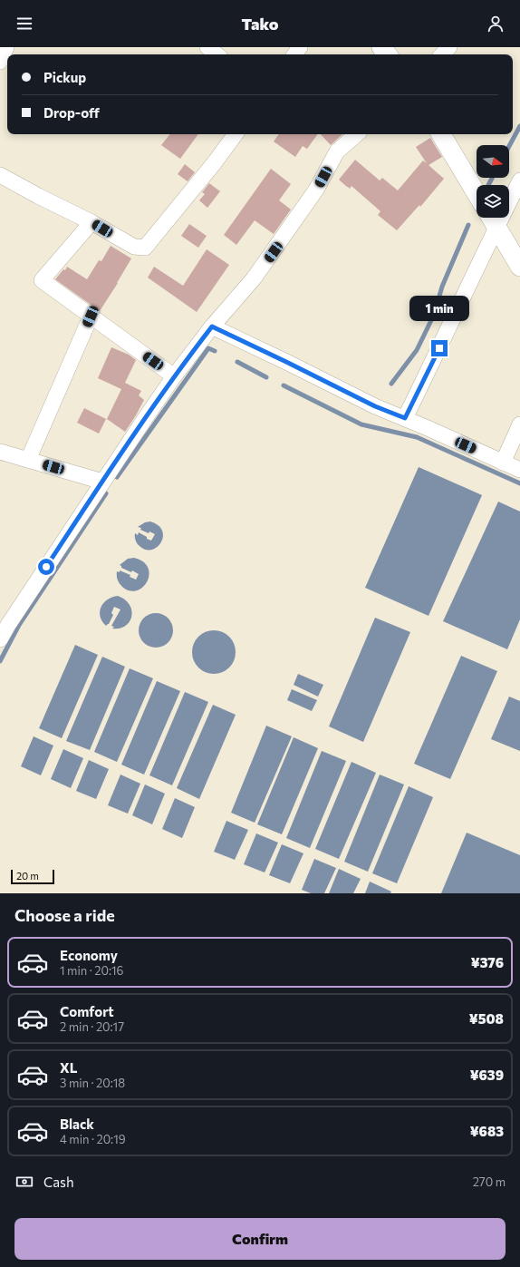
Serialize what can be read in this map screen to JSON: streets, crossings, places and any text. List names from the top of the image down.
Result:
{
  "scale_bar": "20 m",
  "north": "right",
  "page": {
    "header": "Tako",
    "banner": ["Pickup", "Drop-off"],
    "bubble": "1 min",
    "scale": "20 m",
    "heading": "Choose a ride",
    "list": [
      {
        "name": "Economy",
        "note": "1 min · 20:16",
        "value": "¥376"
      },
      {
        "name": "Comfort",
        "note": "2 min · 20:17",
        "value": "¥508"
      },
      {
        "name": "XL",
        "note": "3 min · 20:18",
        "value": "¥639"
      },
      {
        "name": "Black",
        "note": "4 min · 20:19",
        "value": "¥683"
      }
    ],
    "pay": ["Cash", "270 m"],
    "buttons": "Confirm"
  }
}
